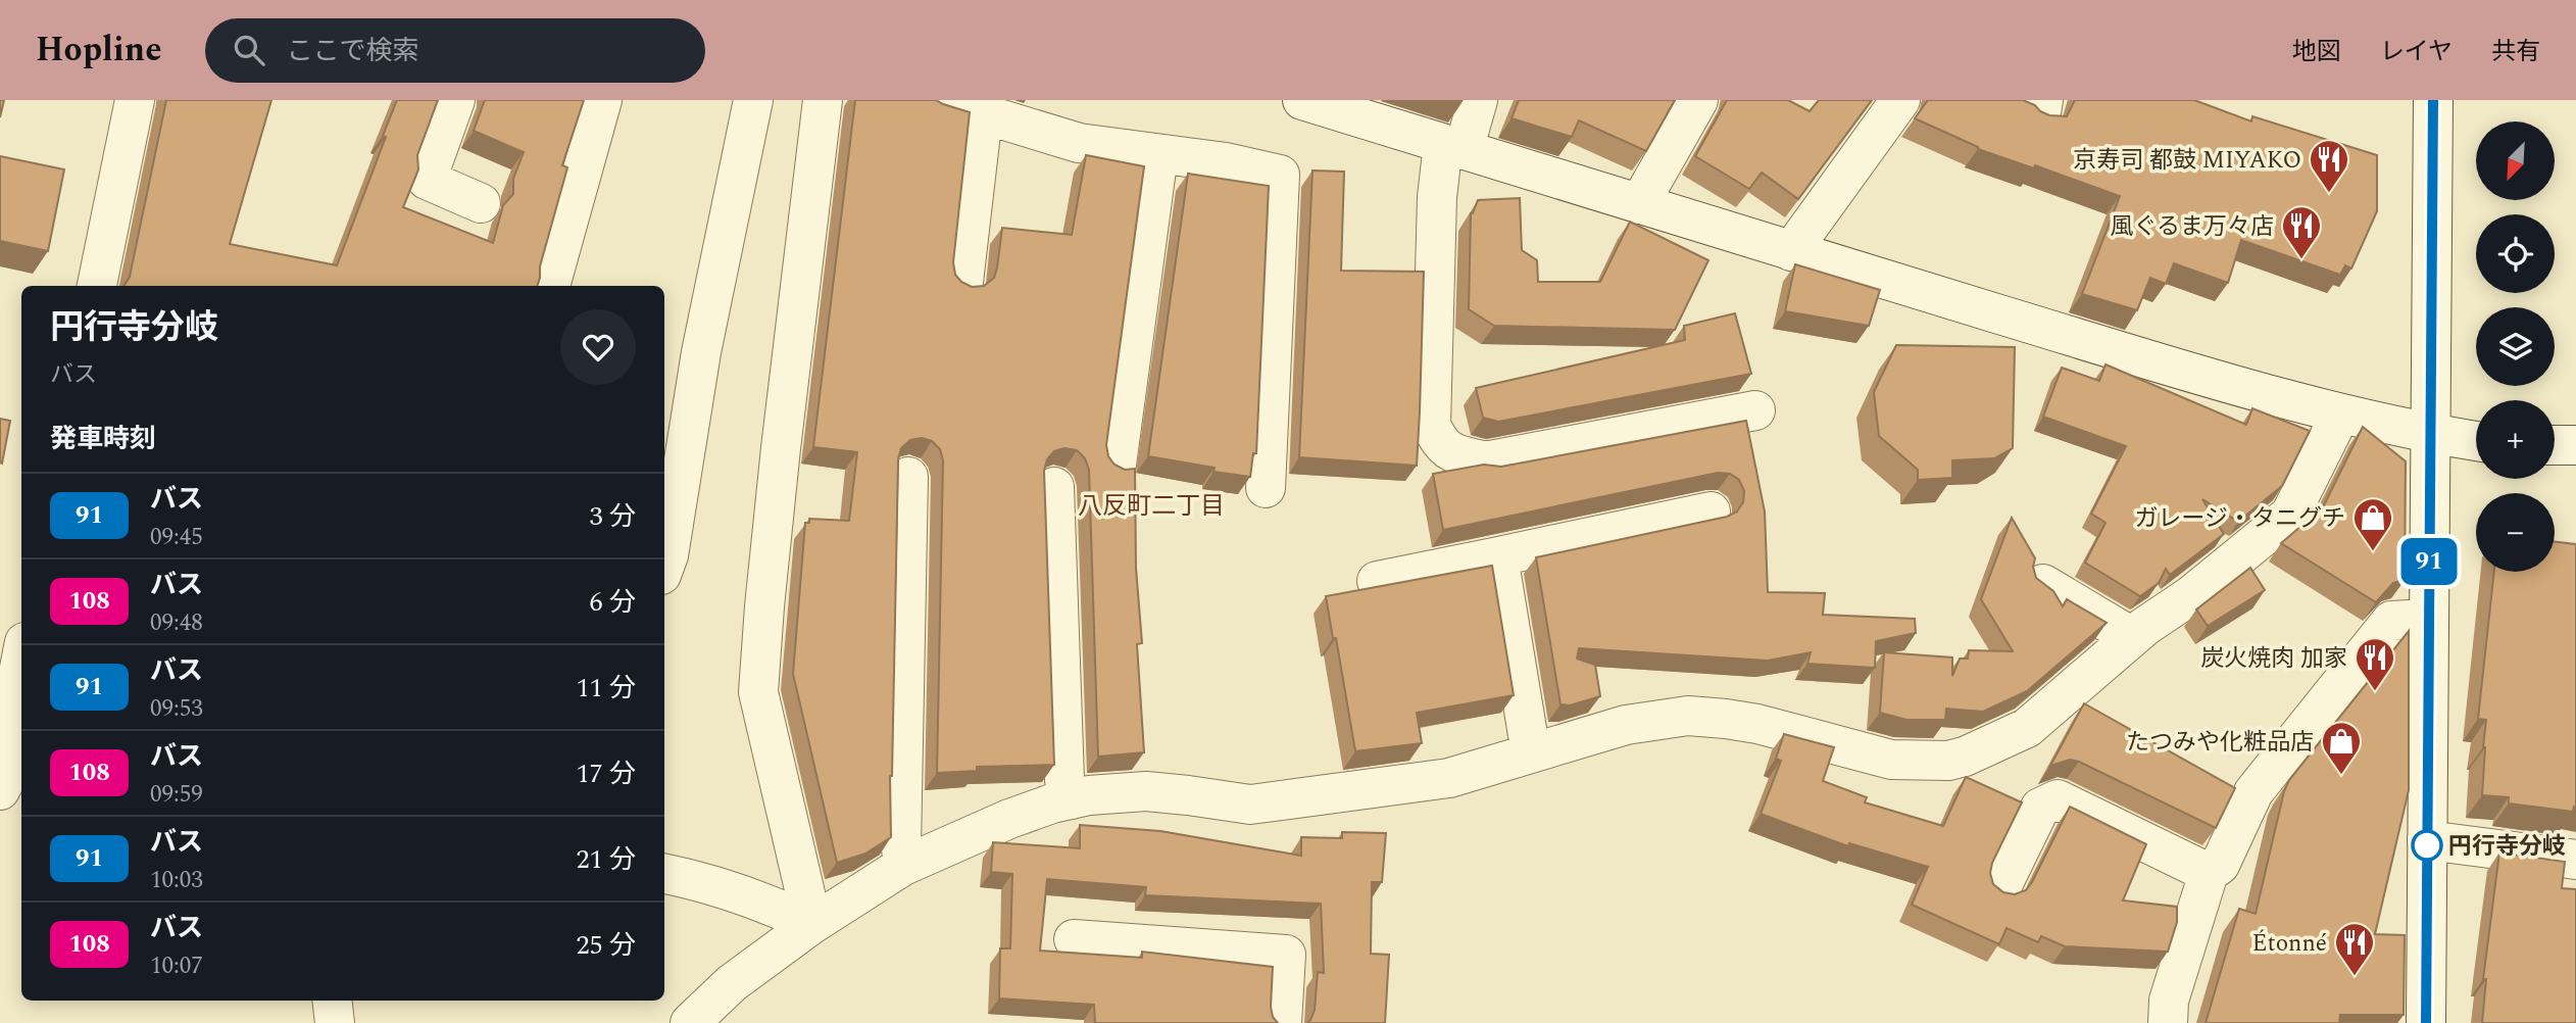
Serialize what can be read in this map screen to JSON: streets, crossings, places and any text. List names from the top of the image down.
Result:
{
  "districts": ["八反町二丁目"],
  "places": {
    "restaurant": [
      "京寿司 都鼓 MIYAKO",
      "風ぐるま万々店",
      "炭火焼肉 加家",
      "Étonné"
    ],
    "shop": ["ガレージ・タニグチ", "たつみや化粧品店"],
    "other": ["円行寺分岐"]
  },
  "lines": ["bus line 91"],
  "north": "bottom left",
  "page": {
    "header": "Hopline",
    "search": "ここで検索",
    "nav": ["地図", "レイヤ", "共有"],
    "on_map": "91",
    "map_buttons": ["+", "−"],
    "heading": [
      ["円行寺分岐", "バス"],
      "発車時刻"
    ],
    "list": [
      {
        "mark": "91",
        "name": "バス",
        "note": "09:45",
        "value": "3 分"
      },
      {
        "mark": "108",
        "name": "バス",
        "note": "09:48",
        "value": "6 分"
      },
      {
        "mark": "91",
        "name": "バス",
        "note": "09:53",
        "value": "11 分"
      },
      {
        "mark": "108",
        "name": "バス",
        "note": "09:59",
        "value": "17 分"
      },
      {
        "mark": "91",
        "name": "バス",
        "note": "10:03",
        "value": "21 分"
      },
      {
        "mark": "108",
        "name": "バス",
        "note": "10:07",
        "value": "25 分"
      }
    ]
  }
}
